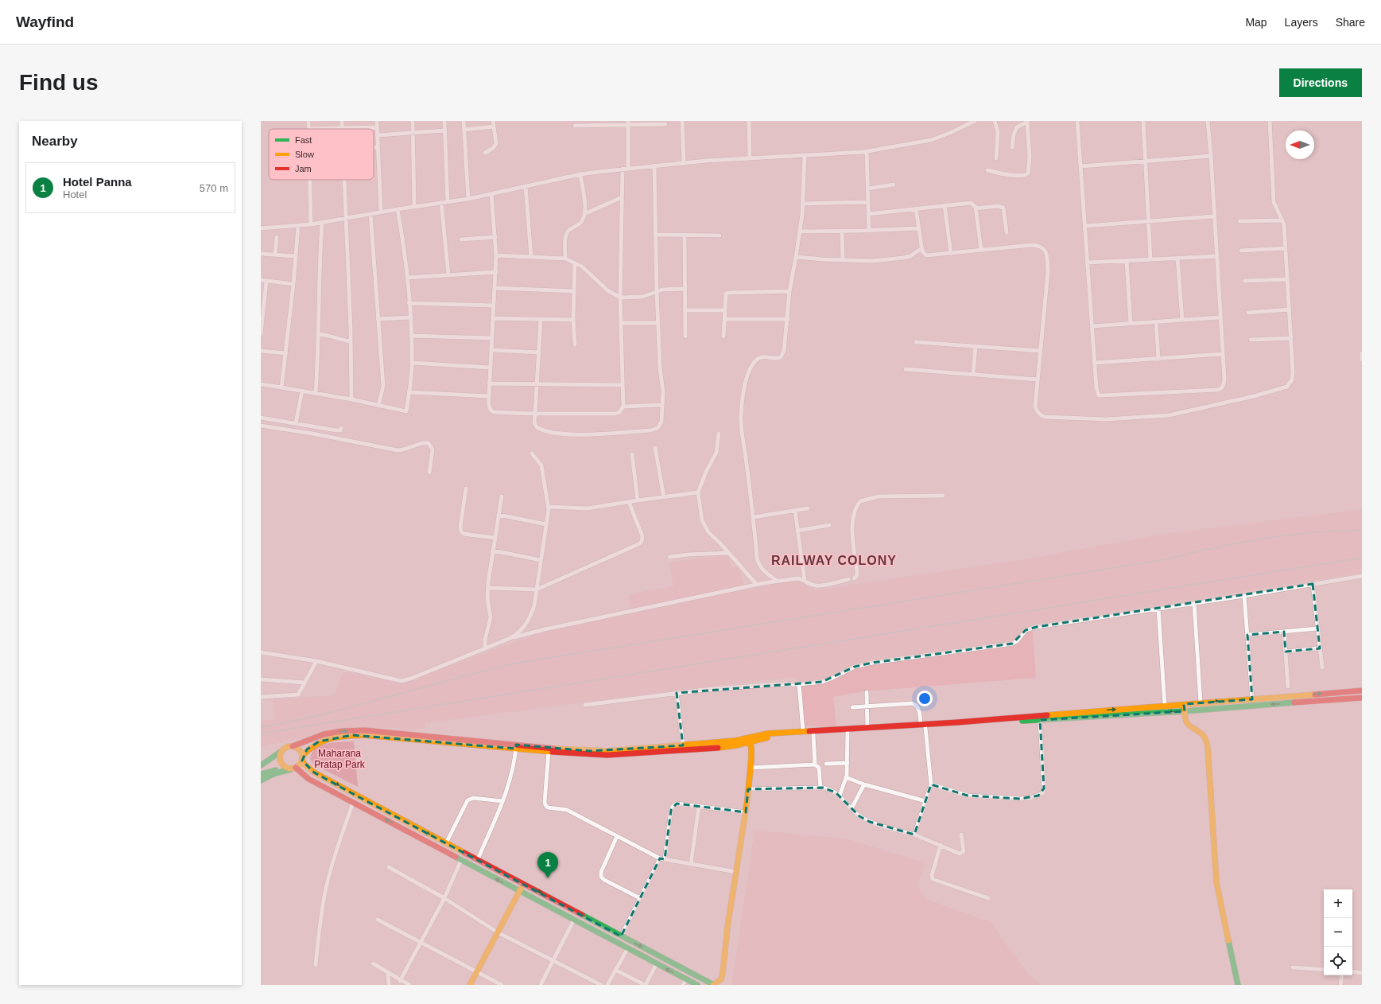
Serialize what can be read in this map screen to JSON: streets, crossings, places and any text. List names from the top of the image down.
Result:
{
  "districts": ["RAILWAY COLONY"],
  "parks": ["Maharana Pratap Park"],
  "legend": ["Fast", "Slow", "Jam"],
  "north": "left",
  "page": {
    "header": "Wayfind",
    "nav": ["Map", "Layers", "Share"],
    "buttons": "Directions",
    "title": "Find us",
    "heading": "Nearby",
    "list": [
      {
        "mark": "1",
        "name": "Hotel Panna",
        "note": "Hotel",
        "value": "570 m"
      }
    ],
    "pins": "1",
    "map_buttons": ["+", "−"]
  }
}
